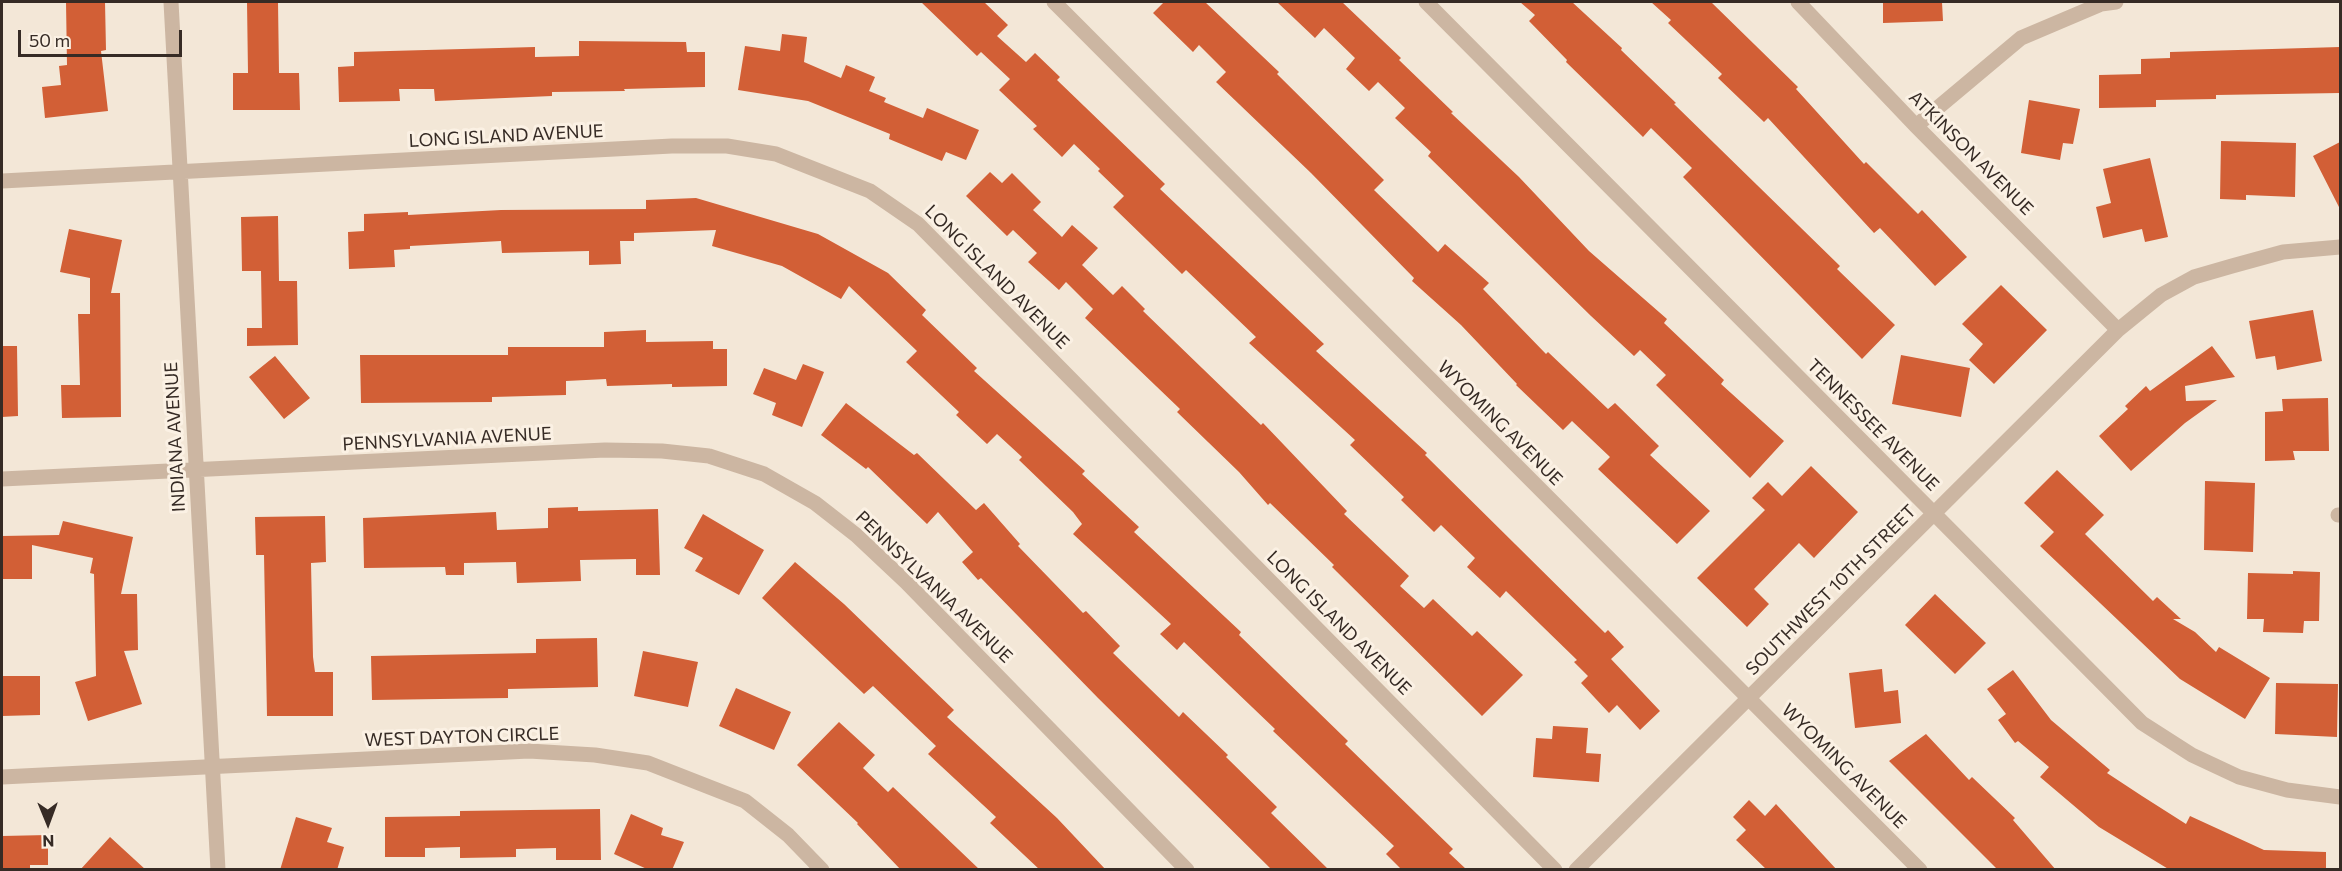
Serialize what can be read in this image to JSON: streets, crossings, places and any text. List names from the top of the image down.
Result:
{
  "streets": {
    "street": [
      "LONG ISLAND AVENUE",
      "ATKINSON AVENUE",
      "WYOMING AVENUE",
      "TENNESSEE AVENUE",
      "INDIANA AVENUE",
      "PENNSYLVANIA AVENUE",
      "SOUTHWEST 10TH STREET",
      "WEST DAYTON CIRCLE"
    ]
  },
  "crossings": [
    ["LONG ISLAND AVENUE", "INDIANA AVENUE"],
    ["ATKINSON AVENUE", "SOUTHWEST 10TH STREET"],
    ["WYOMING AVENUE", "SOUTHWEST 10TH STREET"],
    ["TENNESSEE AVENUE", "SOUTHWEST 10TH STREET"],
    ["INDIANA AVENUE", "PENNSYLVANIA AVENUE"],
    ["INDIANA AVENUE", "WEST DAYTON CIRCLE"]
  ],
  "scale_bar": "50 m",
  "north": "bottom"
}
